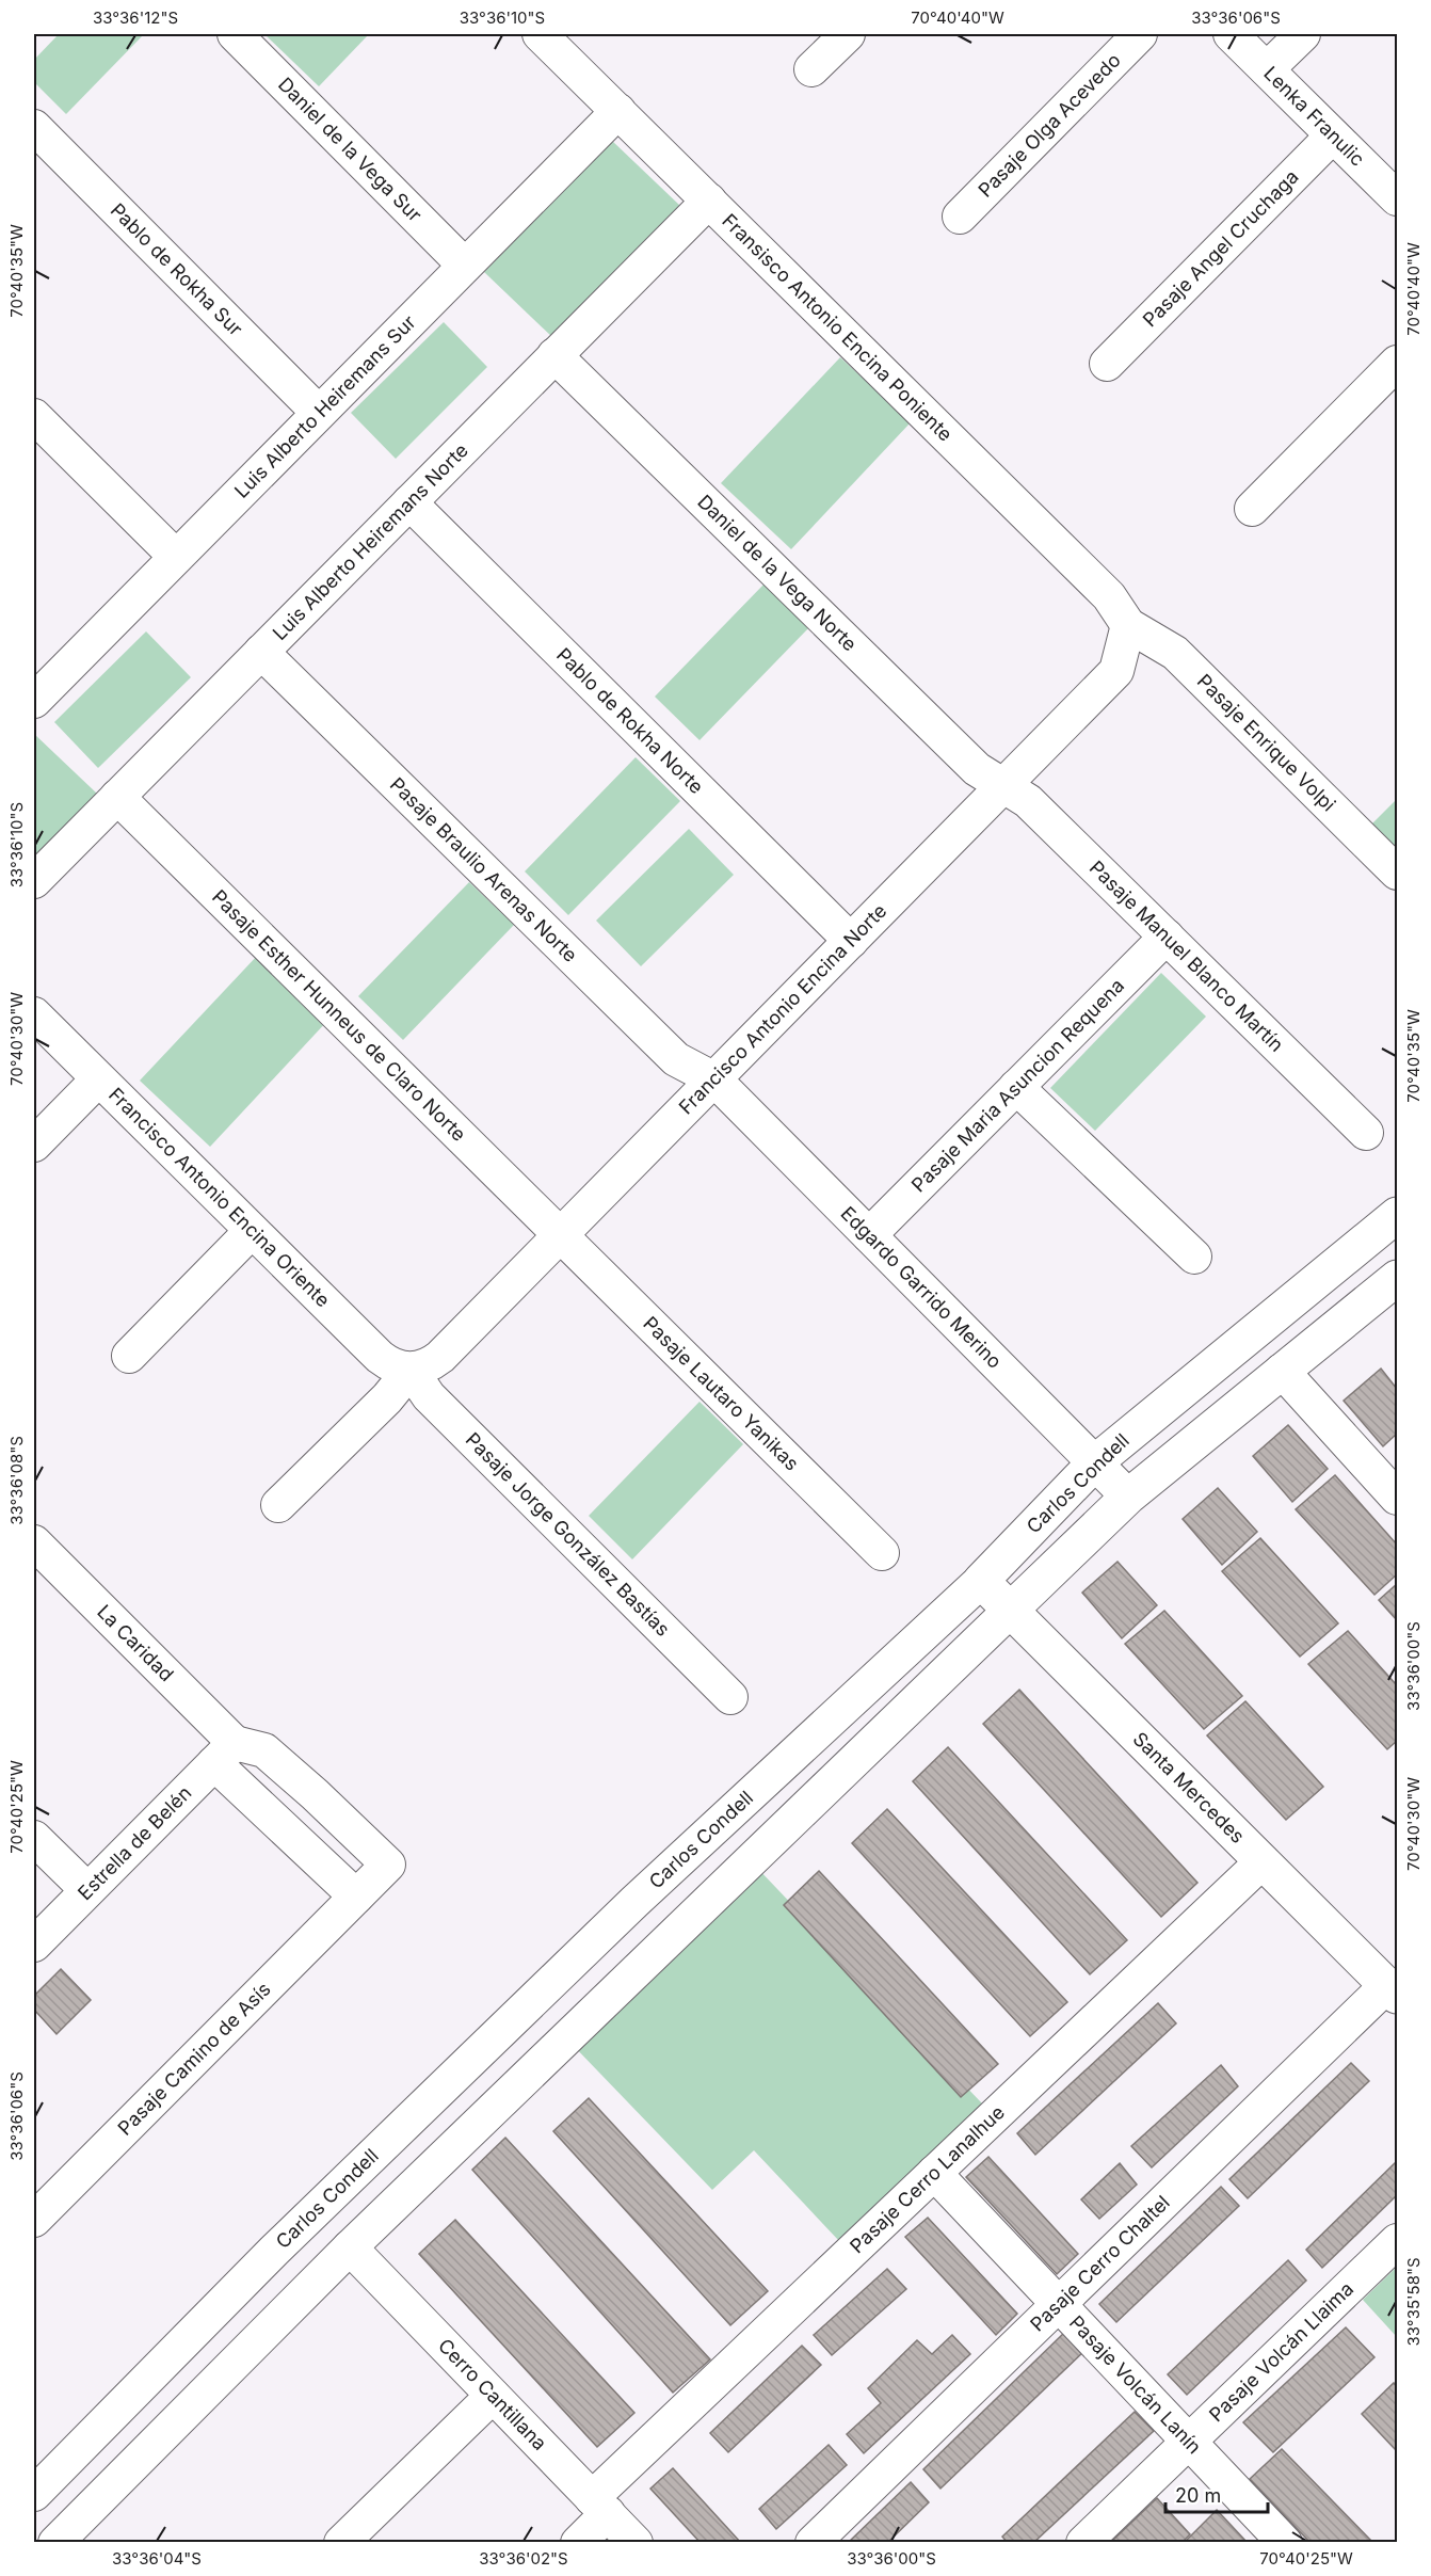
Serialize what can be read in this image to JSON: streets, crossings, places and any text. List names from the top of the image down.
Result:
{
  "streets": {
    "street": [
      "Lenka Franulic",
      "Pasaje Olga Acevedo",
      "Daniel de la Vega Sur",
      "Pasaje Angel Cruchaga",
      "Pablo de Rokha Sur",
      "Fransisco Antonio Encina Poniente",
      "Luis Alberto Heiremans Sur",
      "Luis Alberto Heiremans Norte",
      "Daniel de la Vega Norte",
      "Pablo de Rokha Norte",
      "Pasaje Enrique Volpi",
      "Pasaje Braulio Arenas Norte",
      "Pasaje Manuel Blanco Martín",
      "Francisco Antonio Encina Norte",
      "Pasaje Esther Hunneus de Claro Norte",
      "Pasaje Maria Asuncion Requena",
      "Francisco Antonio Encina Oriente",
      "Edgardo Garrido Merino",
      "Pasaje Lautaro Yanikas",
      "Carlos Condell",
      "Pasaje Jorge González Bastías",
      "La Caridad",
      "Santa Mercedes",
      "Estrella de Belén",
      "Pasaje Camino de Asís",
      "Pasaje Cerro Lanalhue",
      "Pasaje Cerro Chaltel",
      "Pasaje Volcán Llaima",
      "Pasaje Volcán Lanín",
      "Cerro Cantillana"
    ]
  },
  "crossings": [
    ["Lenka Franulic", "Pasaje Angel Cruchaga"],
    ["Daniel de la Vega Sur", "Luis Alberto Heiremans Sur"],
    ["Pablo de Rokha Sur", "Luis Alberto Heiremans Sur"],
    ["Fransisco Antonio Encina Poniente", "Luis Alberto Heiremans Sur"],
    ["Fransisco Antonio Encina Poniente", "Luis Alberto Heiremans Norte"],
    ["Fransisco Antonio Encina Poniente", "Pasaje Enrique Volpi"],
    ["Fransisco Antonio Encina Poniente", "Francisco Antonio Encina Norte"],
    ["Luis Alberto Heiremans Norte", "Daniel de la Vega Norte"],
    ["Luis Alberto Heiremans Norte", "Pablo de Rokha Norte"],
    ["Luis Alberto Heiremans Norte", "Pasaje Braulio Arenas Norte"],
    ["Luis Alberto Heiremans Norte", "Pasaje Esther Hunneus de Claro Norte"],
    ["Daniel de la Vega Norte", "Pasaje Manuel Blanco Martín"],
    ["Daniel de la Vega Norte", "Francisco Antonio Encina Norte"],
    ["Pablo de Rokha Norte", "Francisco Antonio Encina Norte"],
    ["Pasaje Enrique Volpi", "Francisco Antonio Encina Norte"],
    ["Pasaje Braulio Arenas Norte", "Francisco Antonio Encina Norte"],
    ["Pasaje Braulio Arenas Norte", "Edgardo Garrido Merino"],
    ["Pasaje Manuel Blanco Martín", "Francisco Antonio Encina Norte"],
    ["Pasaje Manuel Blanco Martín", "Pasaje Maria Asuncion Requena"],
    ["Francisco Antonio Encina Norte", "Pasaje Esther Hunneus de Claro Norte"],
    ["Francisco Antonio Encina Norte", "Francisco Antonio Encina Oriente"],
    ["Francisco Antonio Encina Norte", "Edgardo Garrido Merino"],
    ["Francisco Antonio Encina Norte", "Pasaje Lautaro Yanikas"],
    ["Francisco Antonio Encina Norte", "Pasaje Jorge González Bastías"],
    ["Pasaje Esther Hunneus de Claro Norte", "Pasaje Lautaro Yanikas"],
    ["Pasaje Maria Asuncion Requena", "Edgardo Garrido Merino"],
    ["Francisco Antonio Encina Oriente", "Pasaje Jorge González Bastías"],
    ["Edgardo Garrido Merino", "Carlos Condell"],
    ["Carlos Condell", "Santa Mercedes"],
    ["La Caridad", "Estrella de Belén"],
    ["La Caridad", "Pasaje Camino de Asís"],
    ["Santa Mercedes", "Pasaje Cerro Lanalhue"],
    ["Santa Mercedes", "Pasaje Cerro Chaltel"],
    ["Estrella de Belén", "Pasaje Camino de Asís"],
    ["Pasaje Cerro Lanalhue", "Pasaje Volcán Lanín"],
    ["Pasaje Cerro Lanalhue", "Cerro Cantillana"],
    ["Pasaje Cerro Chaltel", "Pasaje Volcán Lanín"],
    ["Pasaje Volcán Llaima", "Pasaje Volcán Lanín"]
  ],
  "scale_bar": "20 m",
  "coordinates": [
    "33°36'12\"S",
    "33°36'10\"S",
    "70°40'40\"W",
    "33°36'06\"S",
    "70°40'35\"W",
    "70°40'30\"W",
    "33°36'08\"S",
    "33°36'00\"S",
    "70°40'25\"W",
    "33°35'58\"S",
    "33°36'04\"S",
    "33°36'02\"S"
  ]
}
